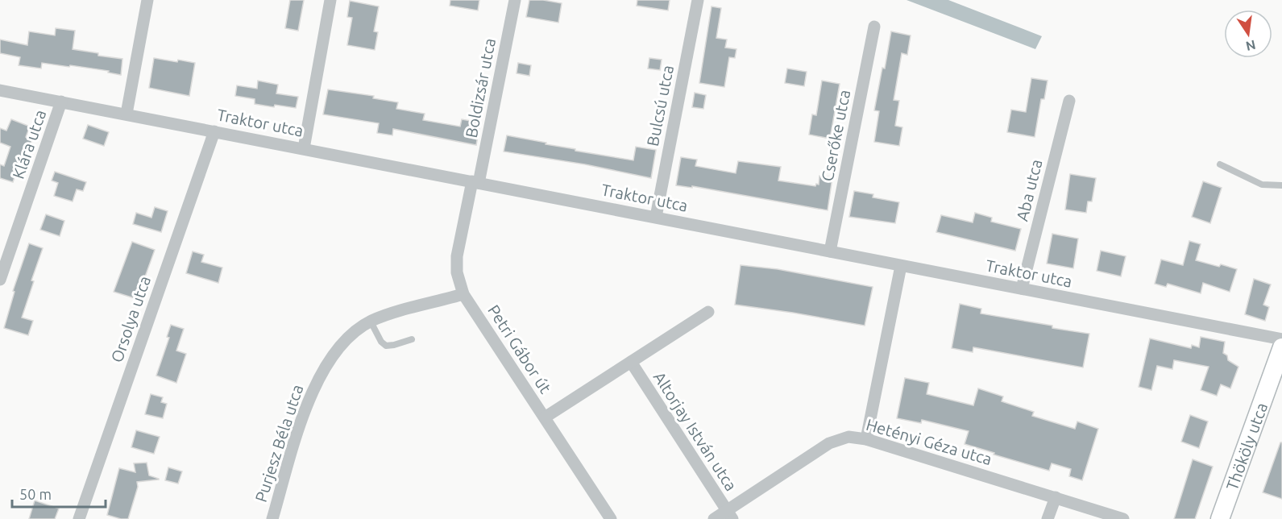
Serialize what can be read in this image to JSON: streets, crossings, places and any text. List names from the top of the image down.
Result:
{
  "streets": {
    "street": [
      "Boldizsár utca",
      "Bulcsú utca",
      "Traktor utca",
      "Cserőke utca",
      "Klára utca",
      "Aba utca",
      "Orsolya utca",
      "Petri Gábor út",
      "Altorjay István utca",
      "Hetényi Géza utca",
      "Purjesz Béla utca",
      "Thököly utca"
    ]
  },
  "crossings": [
    ["Boldizsár utca", "Traktor utca"],
    ["Boldizsár utca", "Petri Gábor út"],
    ["Bulcsú utca", "Traktor utca"],
    ["Traktor utca", "Cserőke utca"],
    ["Traktor utca", "Klára utca"],
    ["Traktor utca", "Aba utca"],
    ["Traktor utca", "Orsolya utca"],
    ["Traktor utca", "Petri Gábor út"],
    ["Petri Gábor út", "Purjesz Béla utca"],
    ["Altorjay István utca", "Hetényi Géza utca"]
  ],
  "scale_bar": "50 m",
  "north": "bottom"
}
